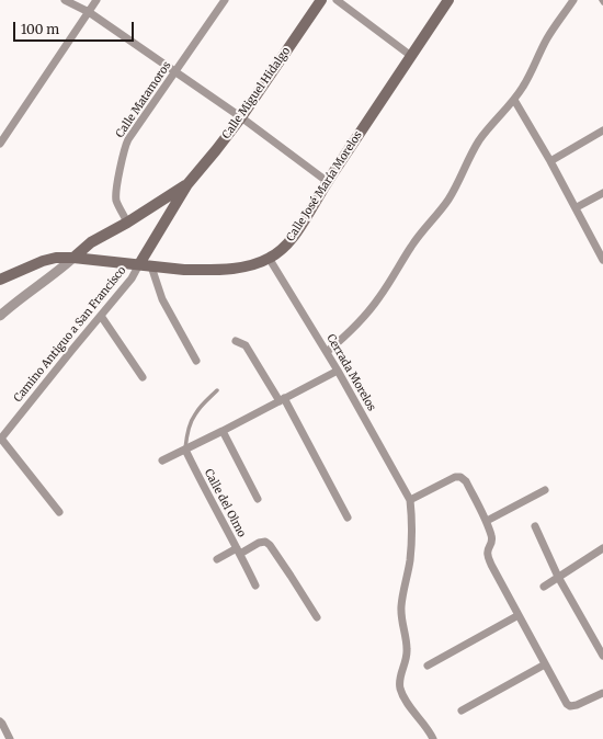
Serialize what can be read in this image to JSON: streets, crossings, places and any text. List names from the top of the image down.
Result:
{
  "streets": {
    "main road": ["Calle Miguel Hidalgo", "Calle José María Morelos"],
    "street": [
      "Calle Matamoros",
      "Camino Antiguo a San Francisco",
      "Cerrada Morelos",
      "Calle del Olmo"
    ]
  },
  "crossings": [
    ["Calle Miguel Hidalgo", "Calle Matamoros"],
    ["Calle Miguel Hidalgo", "Calle José María Morelos"],
    ["Calle Miguel Hidalgo", "Camino Antiguo a San Francisco"],
    ["Calle José María Morelos", "Camino Antiguo a San Francisco"],
    ["Calle José María Morelos", "Cerrada Morelos"]
  ],
  "scale_bar": "100 m"
}
